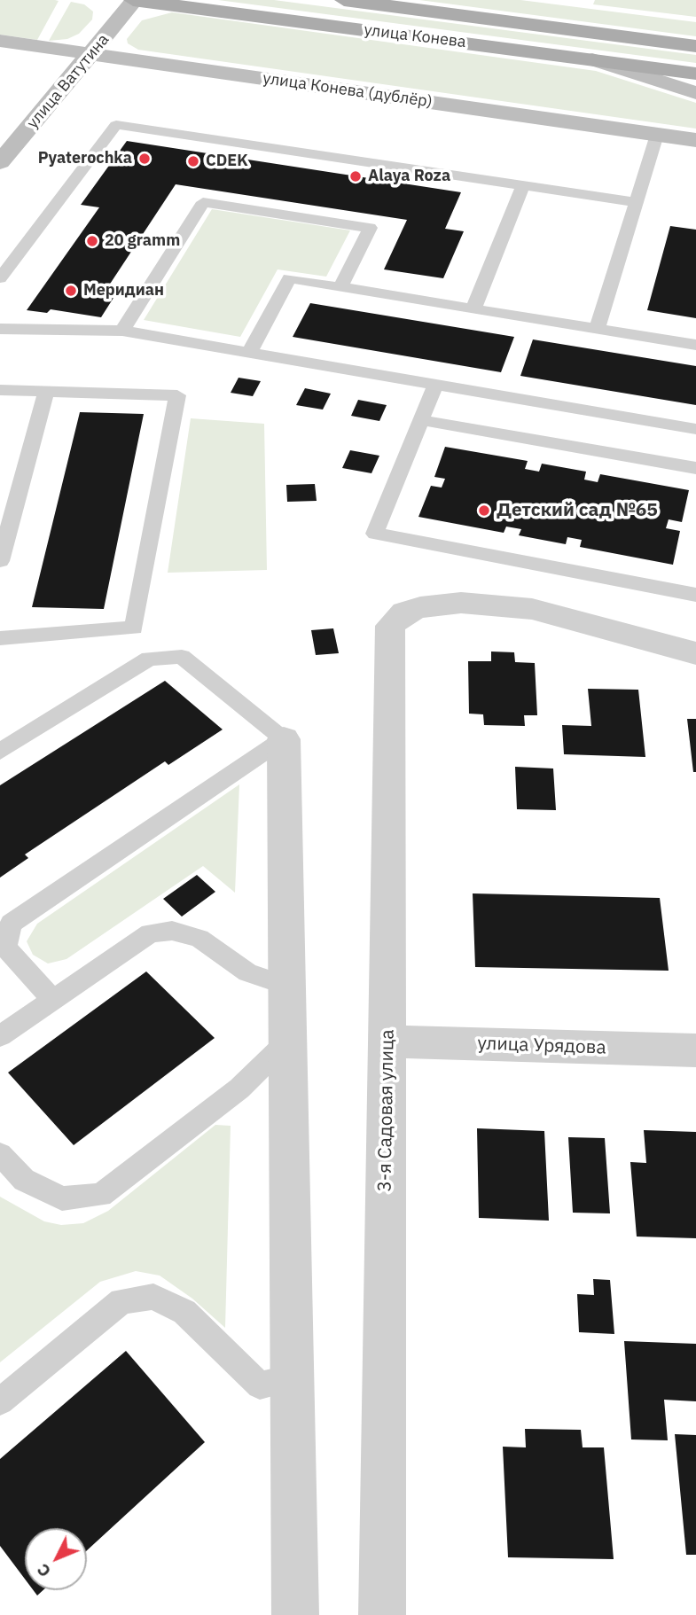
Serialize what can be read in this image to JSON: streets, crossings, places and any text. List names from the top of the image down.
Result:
{
  "streets": {
    "main road": ["улица Конева", "улица Ватутина", "улица Конева (дублёр)"],
    "street": ["улица Урядова", "3-я Садовая улица"]
  },
  "crossings": [
    ["улица Конева", "улица Ватутина"],
    ["улица Ватутина", "улица Конева (дублёр)"],
    ["улица Урядова", "3-я Садовая улица"]
  ],
  "places": [
    "Pyaterochka",
    "CDEK",
    "Alaya Roza",
    "20 gramm",
    "Меридиан",
    "Детский сад №65"
  ],
  "north": "bottom left"
}
